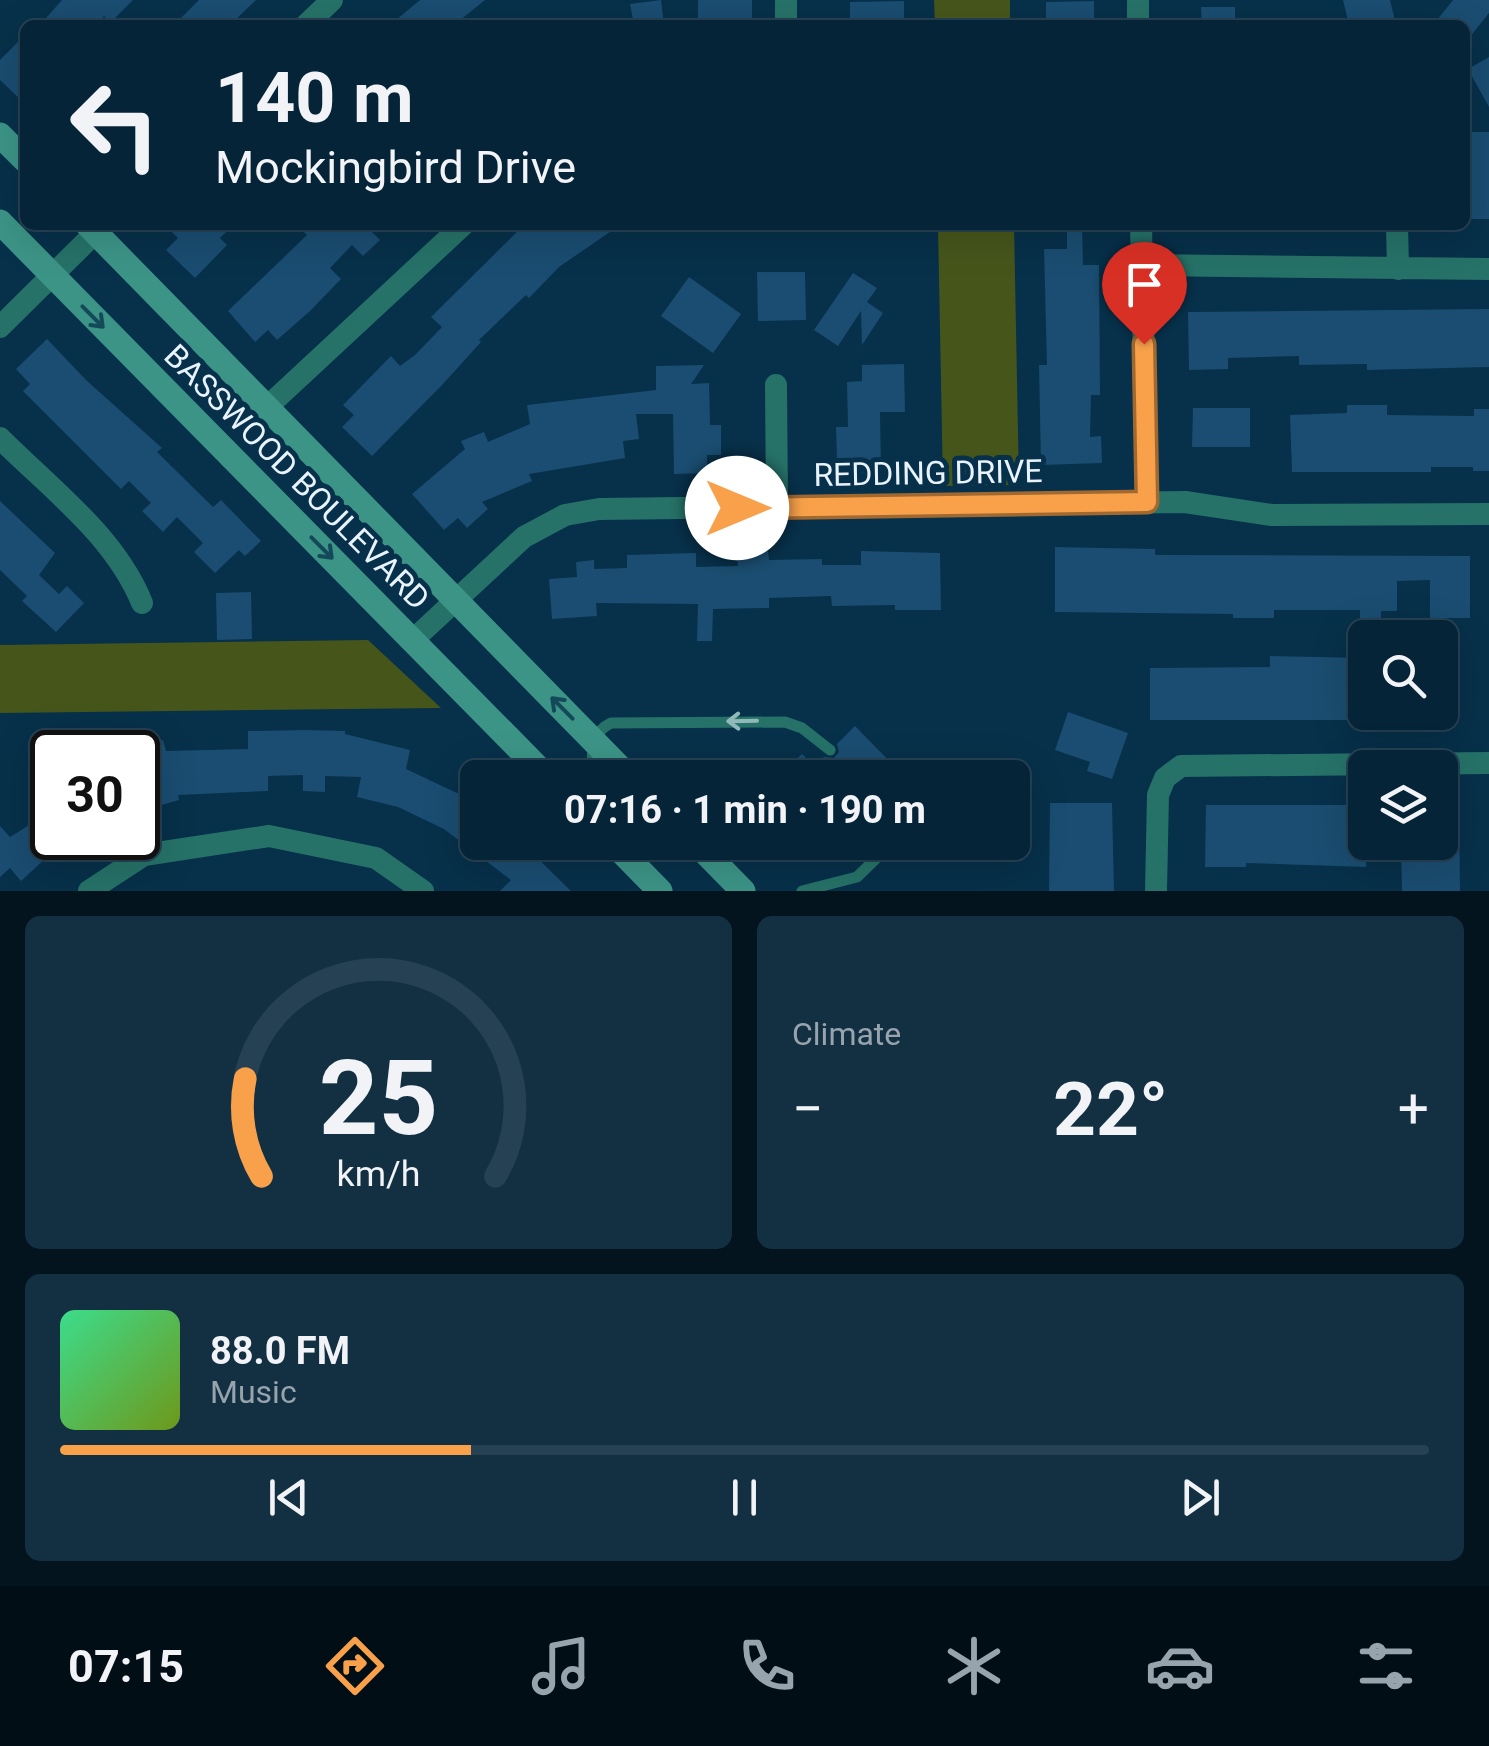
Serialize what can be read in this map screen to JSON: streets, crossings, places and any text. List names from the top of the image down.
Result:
{
  "streets": {
    "main road": ["BASSWOOD BOULEVARD"],
    "street": ["REDDING DRIVE"]
  },
  "crossings": [
    ["REDDING DRIVE", "BASSWOOD BOULEVARD"]
  ],
  "page": {
    "turn": ["140 m", "Mockingbird Drive"],
    "limit": "30",
    "trip": "07:16 · 1 min · 190 m",
    "tile": "Climate",
    "heat": ["−", "22°", "+"],
    "song": ["88.0 FM", "Music"],
    "tabs": "07:15",
    "gauge": ["25", "km/h"]
  }
}
